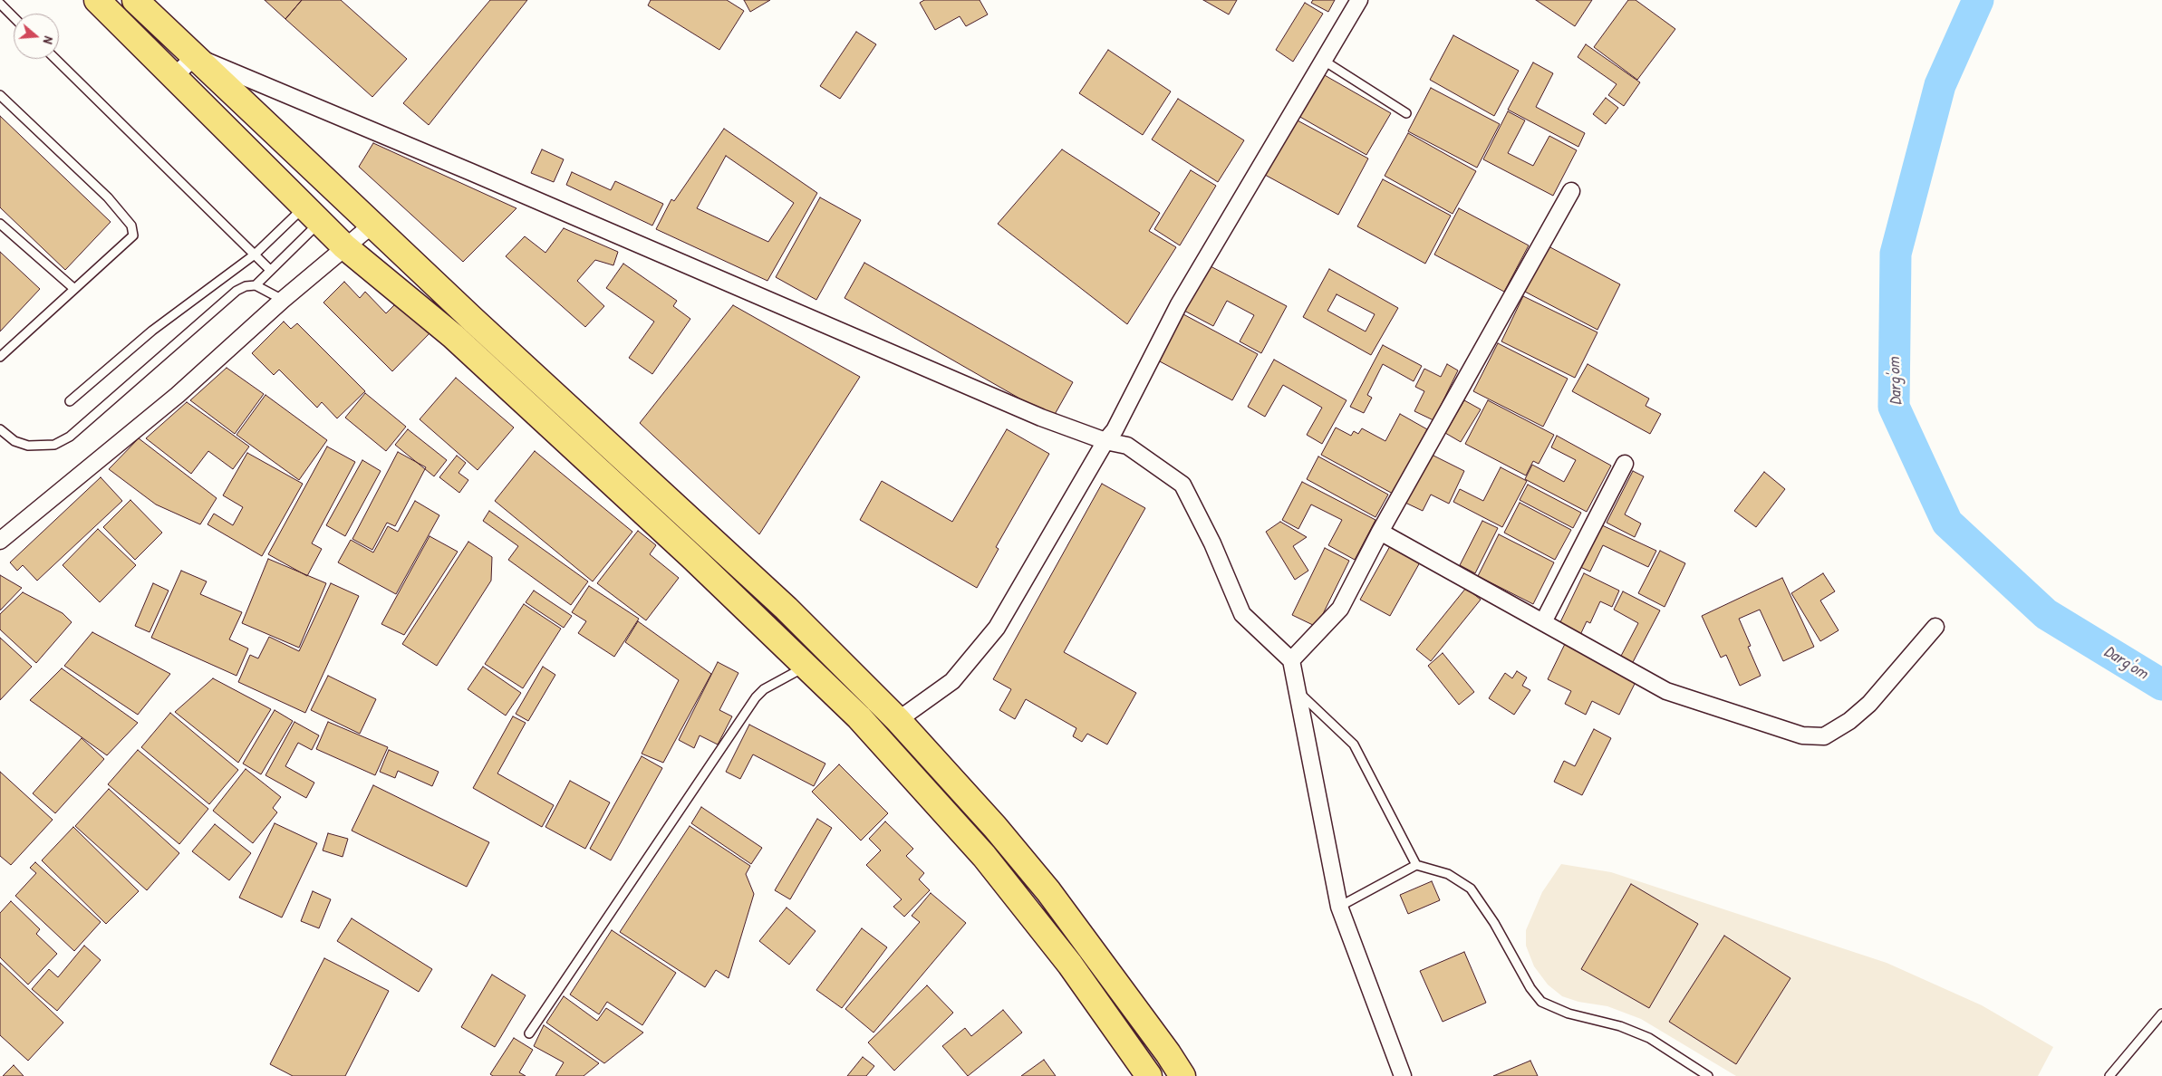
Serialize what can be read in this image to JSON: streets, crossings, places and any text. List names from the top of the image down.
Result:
{
  "water": ["Darg'om"],
  "north": "right"
}
